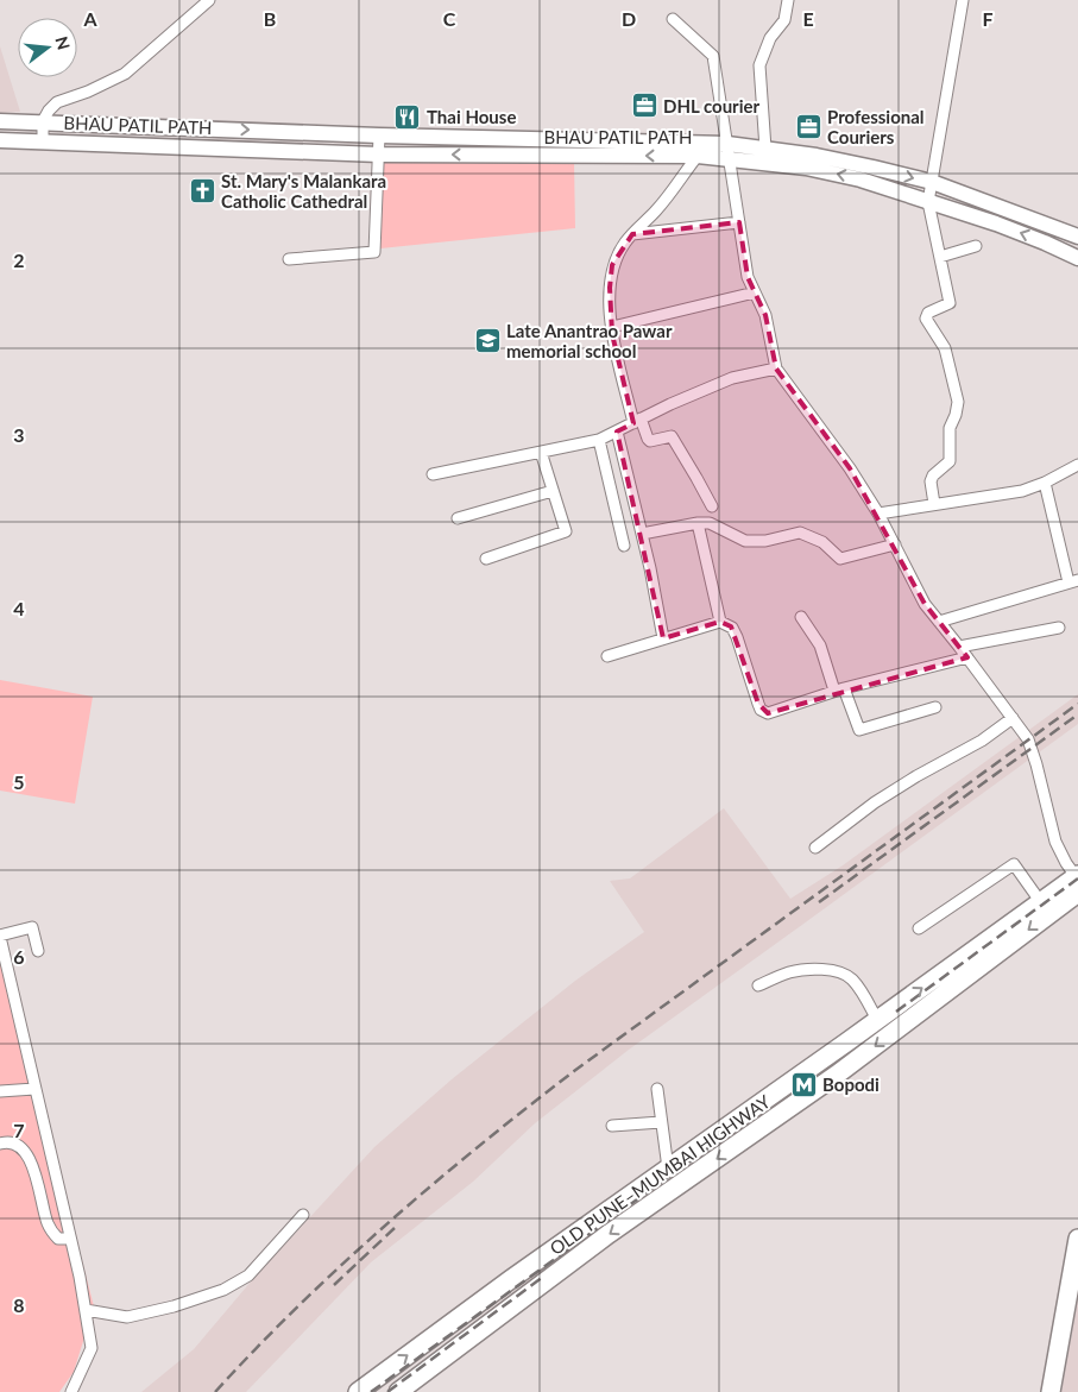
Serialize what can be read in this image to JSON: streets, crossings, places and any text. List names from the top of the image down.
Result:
{
  "streets": {
    "main road": ["BHAU PATIL PATH", "OLD PUNE–MUMBAI HIGHWAY"]
  },
  "places": {
    "office": ["DHL courier", "Professional Couriers"],
    "restaurant": ["Thai House"],
    "church": ["St. Mary's Malankara Catholic Cathedral"],
    "school or university": ["Late Anantrao Pawar memorial school"],
    "metro station": ["Bopodi"]
  },
  "north": "right",
  "grid": {
    "columns": [
      "A",
      "B",
      "C",
      "D",
      "E",
      "F"
    ],
    "rows": [
      "2",
      "3",
      "4",
      "5",
      "6",
      "7",
      "8"
    ]
  }
}
